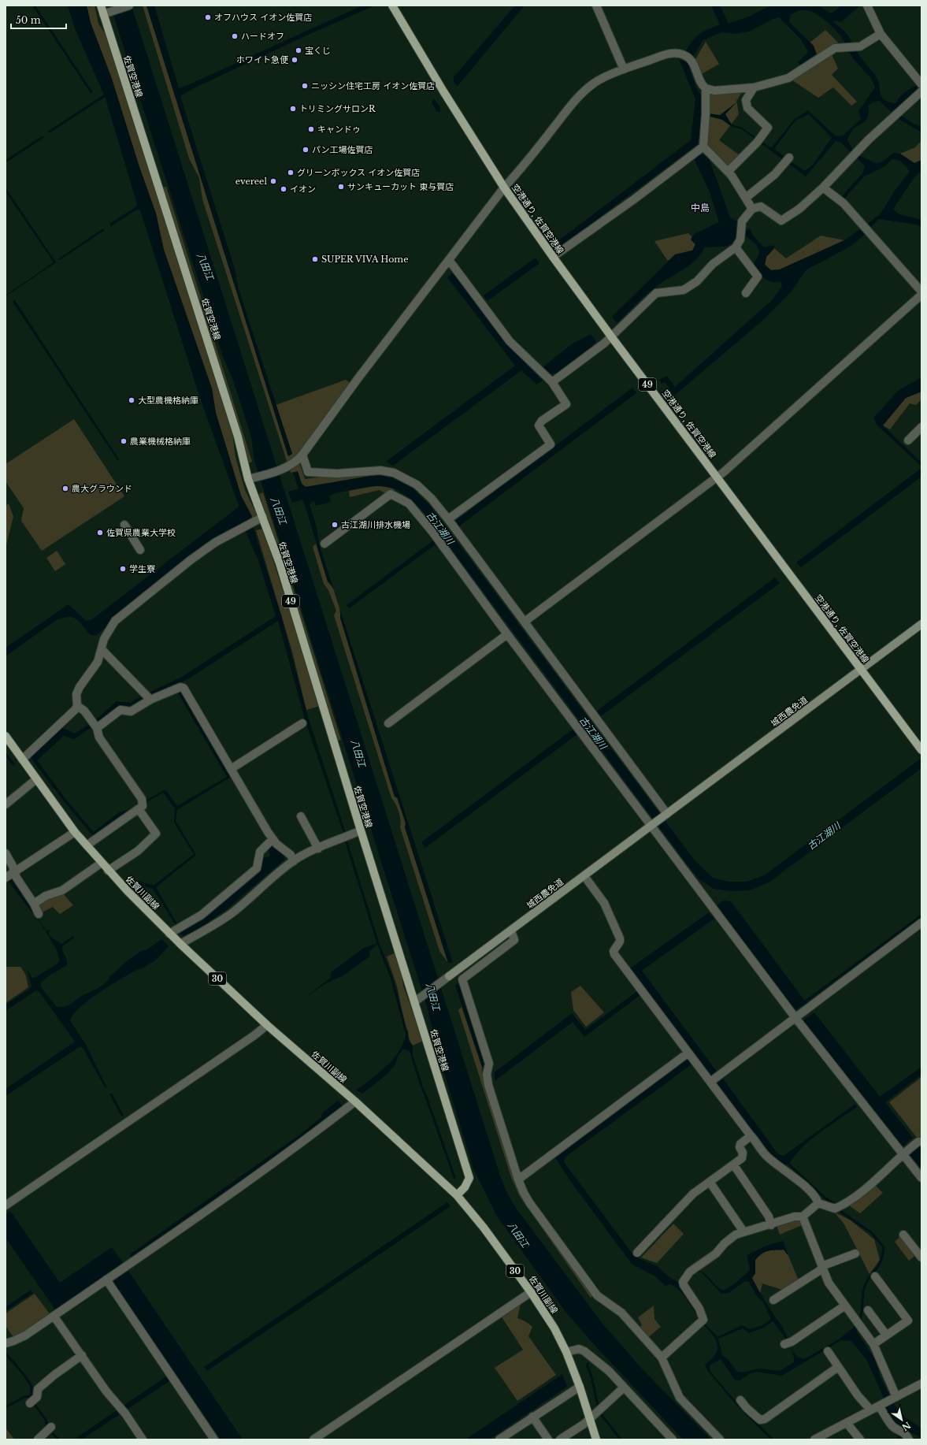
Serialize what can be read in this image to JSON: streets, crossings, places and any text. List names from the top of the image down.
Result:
{
  "streets": {
    "main road": [
      "佐賀空港線",
      "空港通り, 佐賀空港線",
      "49",
      "佐賀川副線",
      "30"
    ],
    "street": ["城西農免道"]
  },
  "crossings": [
    ["佐賀空港線", "城西農免道"],
    ["佐賀空港線", "佐賀川副線"],
    ["空港通り, 佐賀空港線", "城西農免道"]
  ],
  "districts": ["中島"],
  "water": ["八田江", "古江湖川"],
  "places": [
    "オフハウス イオン佐賀店",
    "ハードオフ",
    "宝くじ",
    "ホワイト急便",
    "ニッシン住宅工房 イオン佐賀店",
    "トリミングサロンR",
    "キャンドゥ",
    "パン工場佐賀店",
    "グリーンボックス イオン佐賀店",
    "evereel",
    "サンキューカット 東与賀店",
    "イオン",
    "SUPER VIVA Home",
    "大型農機格納庫",
    "農業機械格納庫",
    "農大グラウンド",
    "古江湖川排水機場",
    "佐賀県農業大学校",
    "学生寮"
  ],
  "scale_bar": "50 m",
  "north": "bottom right"
}
